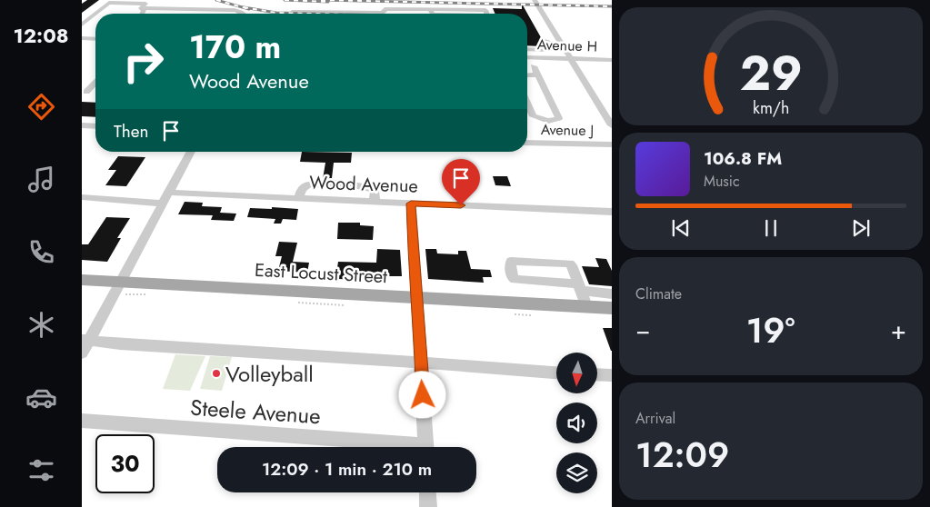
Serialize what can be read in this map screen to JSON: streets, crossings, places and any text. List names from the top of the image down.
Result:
{
  "streets": {
    "main road": ["East Locust Street"],
    "street": [
      "Avenue H",
      "Avenue J",
      "Wood Avenue",
      "Steele Avenue"
    ]
  },
  "places": ["Volleyball"],
  "north": "bottom",
  "page": {
    "tabs": "12:08",
    "turn": ["170 m", "Wood Avenue"],
    "then": "Then",
    "song": ["106.8 FM", "Music"],
    "tile": [
      "Climate",
      ["Arrival", "12:09"]
    ],
    "heat": ["−", "19°", "+"],
    "limit": "30",
    "trip": "12:09 · 1 min · 210 m",
    "gauge": ["29", "km/h"]
  }
}
